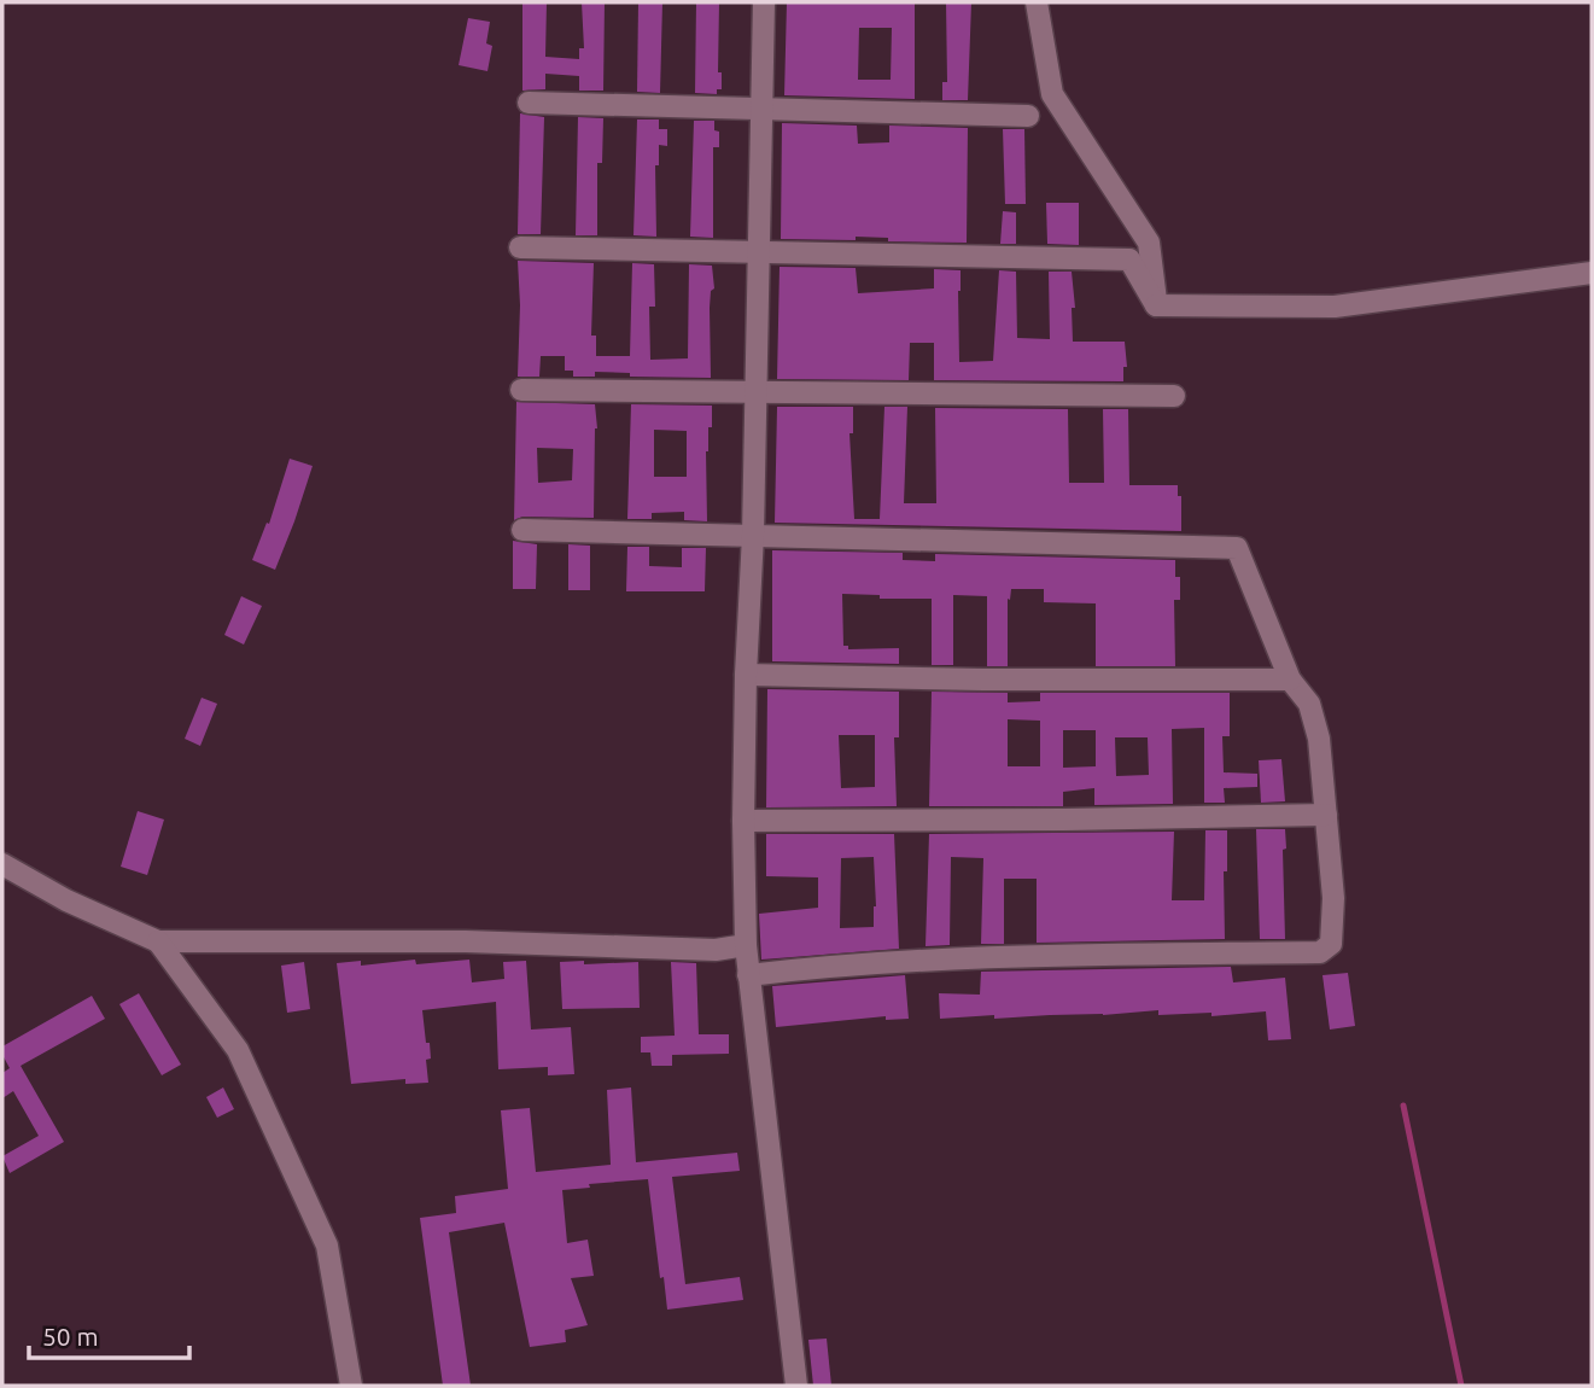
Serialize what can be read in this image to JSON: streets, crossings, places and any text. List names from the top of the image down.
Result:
{
  "scale_bar": "50 m"
}
